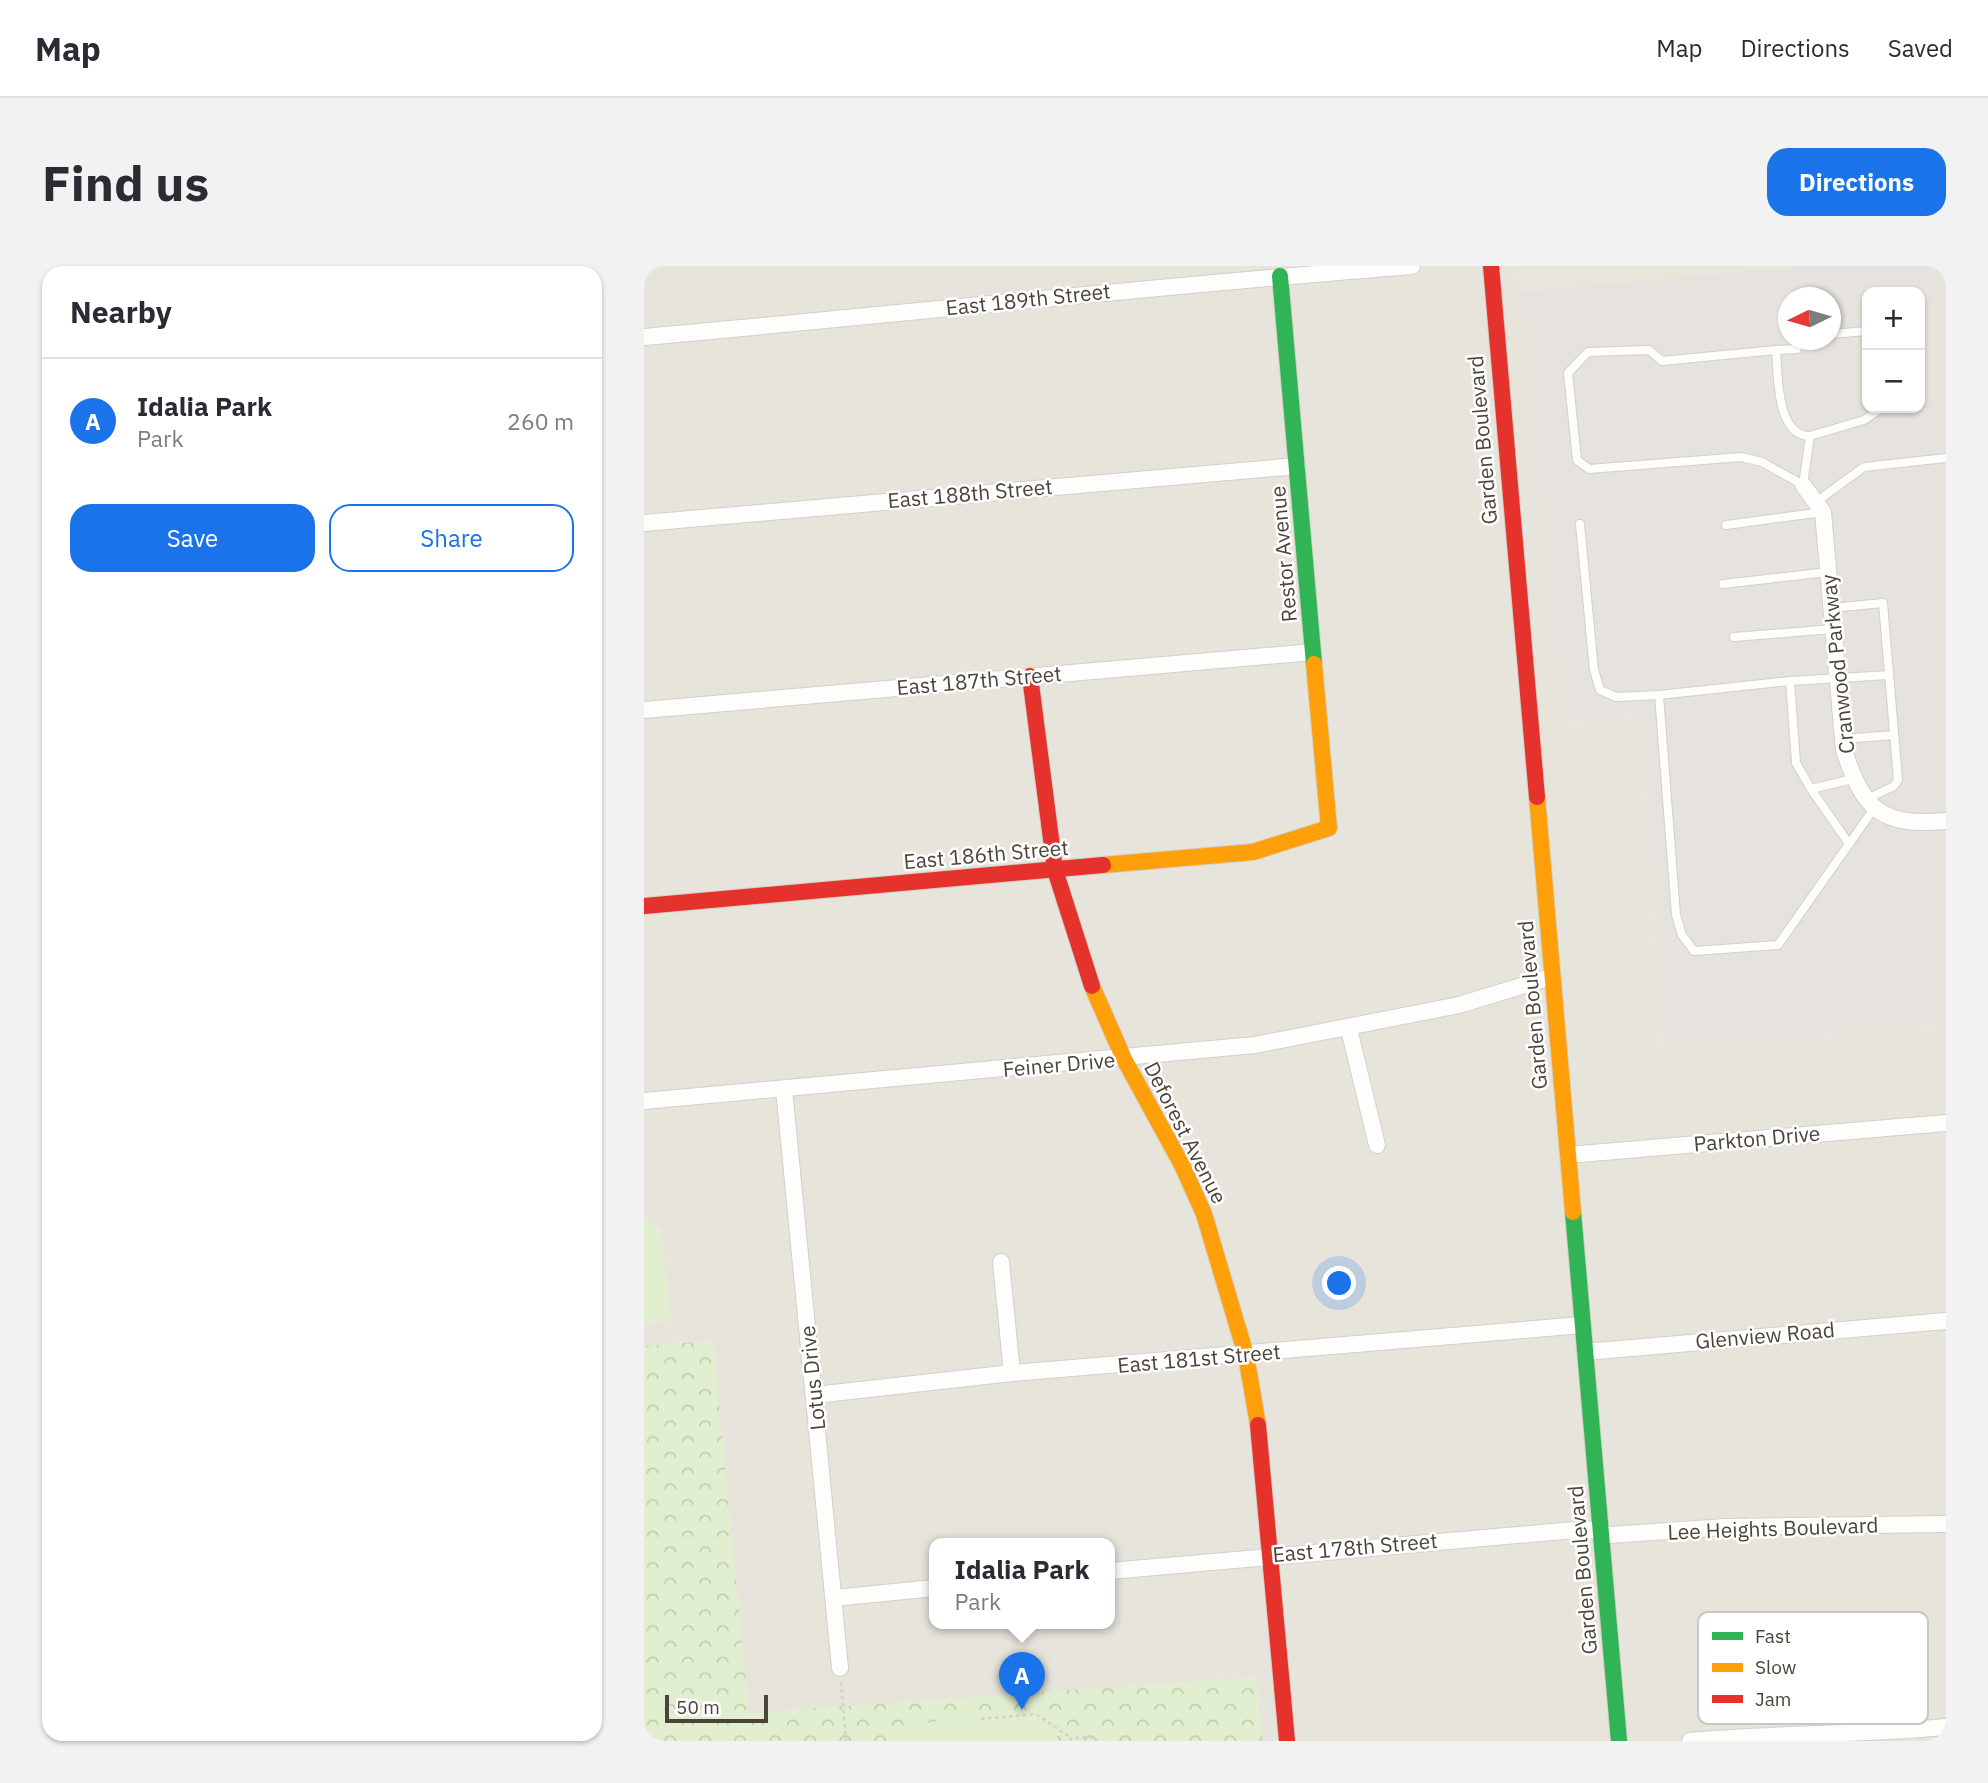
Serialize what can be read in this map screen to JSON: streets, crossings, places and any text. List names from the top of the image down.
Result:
{
  "streets": {
    "street": [
      "East 189th Street",
      "Garden Boulevard",
      "East 188th Street",
      "Restor Avenue",
      "Cranwood Parkway",
      "East 187th Street",
      "East 186th Street",
      "Feiner Drive",
      "Deforest Avenue",
      "Parkton Drive",
      "Glenview Road",
      "East 181st Street",
      "Lotus Drive",
      "Lee Heights Boulevard",
      "East 178th Street"
    ]
  },
  "crossings": [
    ["East 189th Street", "Restor Avenue"],
    ["Garden Boulevard", "Feiner Drive"],
    ["Garden Boulevard", "Parkton Drive"],
    ["Garden Boulevard", "Glenview Road"],
    ["Garden Boulevard", "East 181st Street"],
    ["Garden Boulevard", "Lee Heights Boulevard"],
    ["Garden Boulevard", "East 178th Street"],
    ["East 188th Street", "Restor Avenue"],
    ["Restor Avenue", "East 187th Street"],
    ["Restor Avenue", "East 186th Street"],
    ["East 187th Street", "Deforest Avenue"],
    ["East 186th Street", "Deforest Avenue"],
    ["Feiner Drive", "Deforest Avenue"],
    ["Feiner Drive", "Lotus Drive"],
    ["Deforest Avenue", "East 181st Street"],
    ["Deforest Avenue", "East 178th Street"],
    ["East 181st Street", "Lotus Drive"],
    ["Lee Heights Boulevard", "East 178th Street"]
  ],
  "legend": ["Fast", "Slow", "Jam"],
  "scale_bar": "50 m",
  "north": "left",
  "page": {
    "header": "Map",
    "nav": ["Map", "Directions", "Saved"],
    "buttons": [
      "Directions",
      ["Save", "Share"]
    ],
    "title": "Find us",
    "heading": "Nearby",
    "map_buttons": ["+", "−"],
    "list": [
      {
        "mark": "A",
        "name": "Idalia Park",
        "note": "Park",
        "value": "260 m"
      }
    ],
    "popup": ["Idalia Park", "Park"],
    "pins": "A",
    "scale": "50 m"
  }
}
